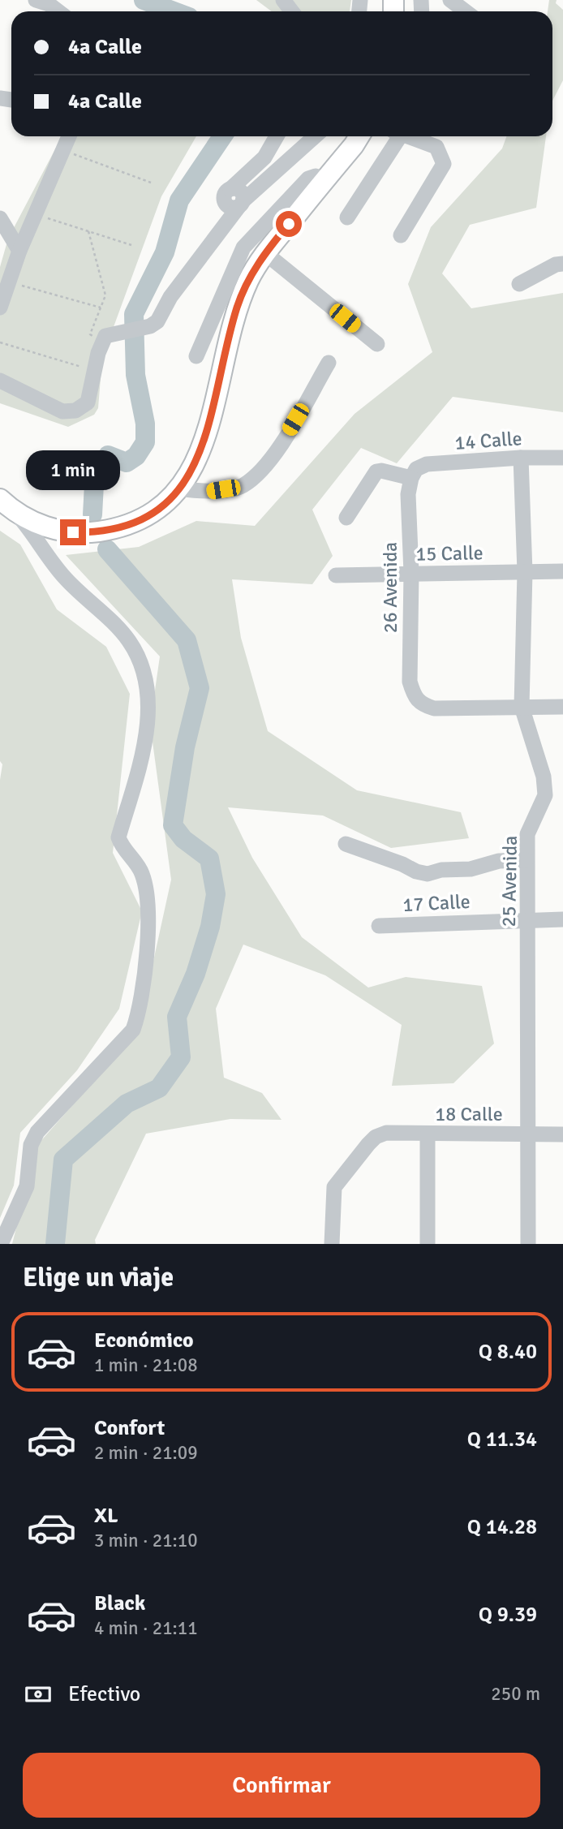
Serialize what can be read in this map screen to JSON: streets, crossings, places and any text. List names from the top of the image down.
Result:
{
  "streets": {
    "street": [
      "14 Calle",
      "15 Calle",
      "26 Avenida",
      "25 Avenida",
      "17 Calle",
      "18 Calle"
    ]
  },
  "crossings": [
    ["14 Calle", "26 Avenida"],
    ["14 Calle", "25 Avenida"],
    ["15 Calle", "26 Avenida"],
    ["15 Calle", "25 Avenida"],
    ["26 Avenida", "25 Avenida"],
    ["25 Avenida", "17 Calle"],
    ["25 Avenida", "18 Calle"]
  ],
  "page": {
    "banner": ["4a Calle", "4a Calle"],
    "bubble": "1 min",
    "heading": "Elige un viaje",
    "list": [
      {
        "name": "Económico",
        "note": "1 min · 21:08",
        "value": "Q 8.40"
      },
      {
        "name": "Confort",
        "note": "2 min · 21:09",
        "value": "Q 11.34"
      },
      {
        "name": "XL",
        "note": "3 min · 21:10",
        "value": "Q 14.28"
      },
      {
        "name": "Black",
        "note": "4 min · 21:11",
        "value": "Q 9.39"
      }
    ],
    "pay": ["Efectivo", "250 m"],
    "buttons": "Confirmar"
  }
}
